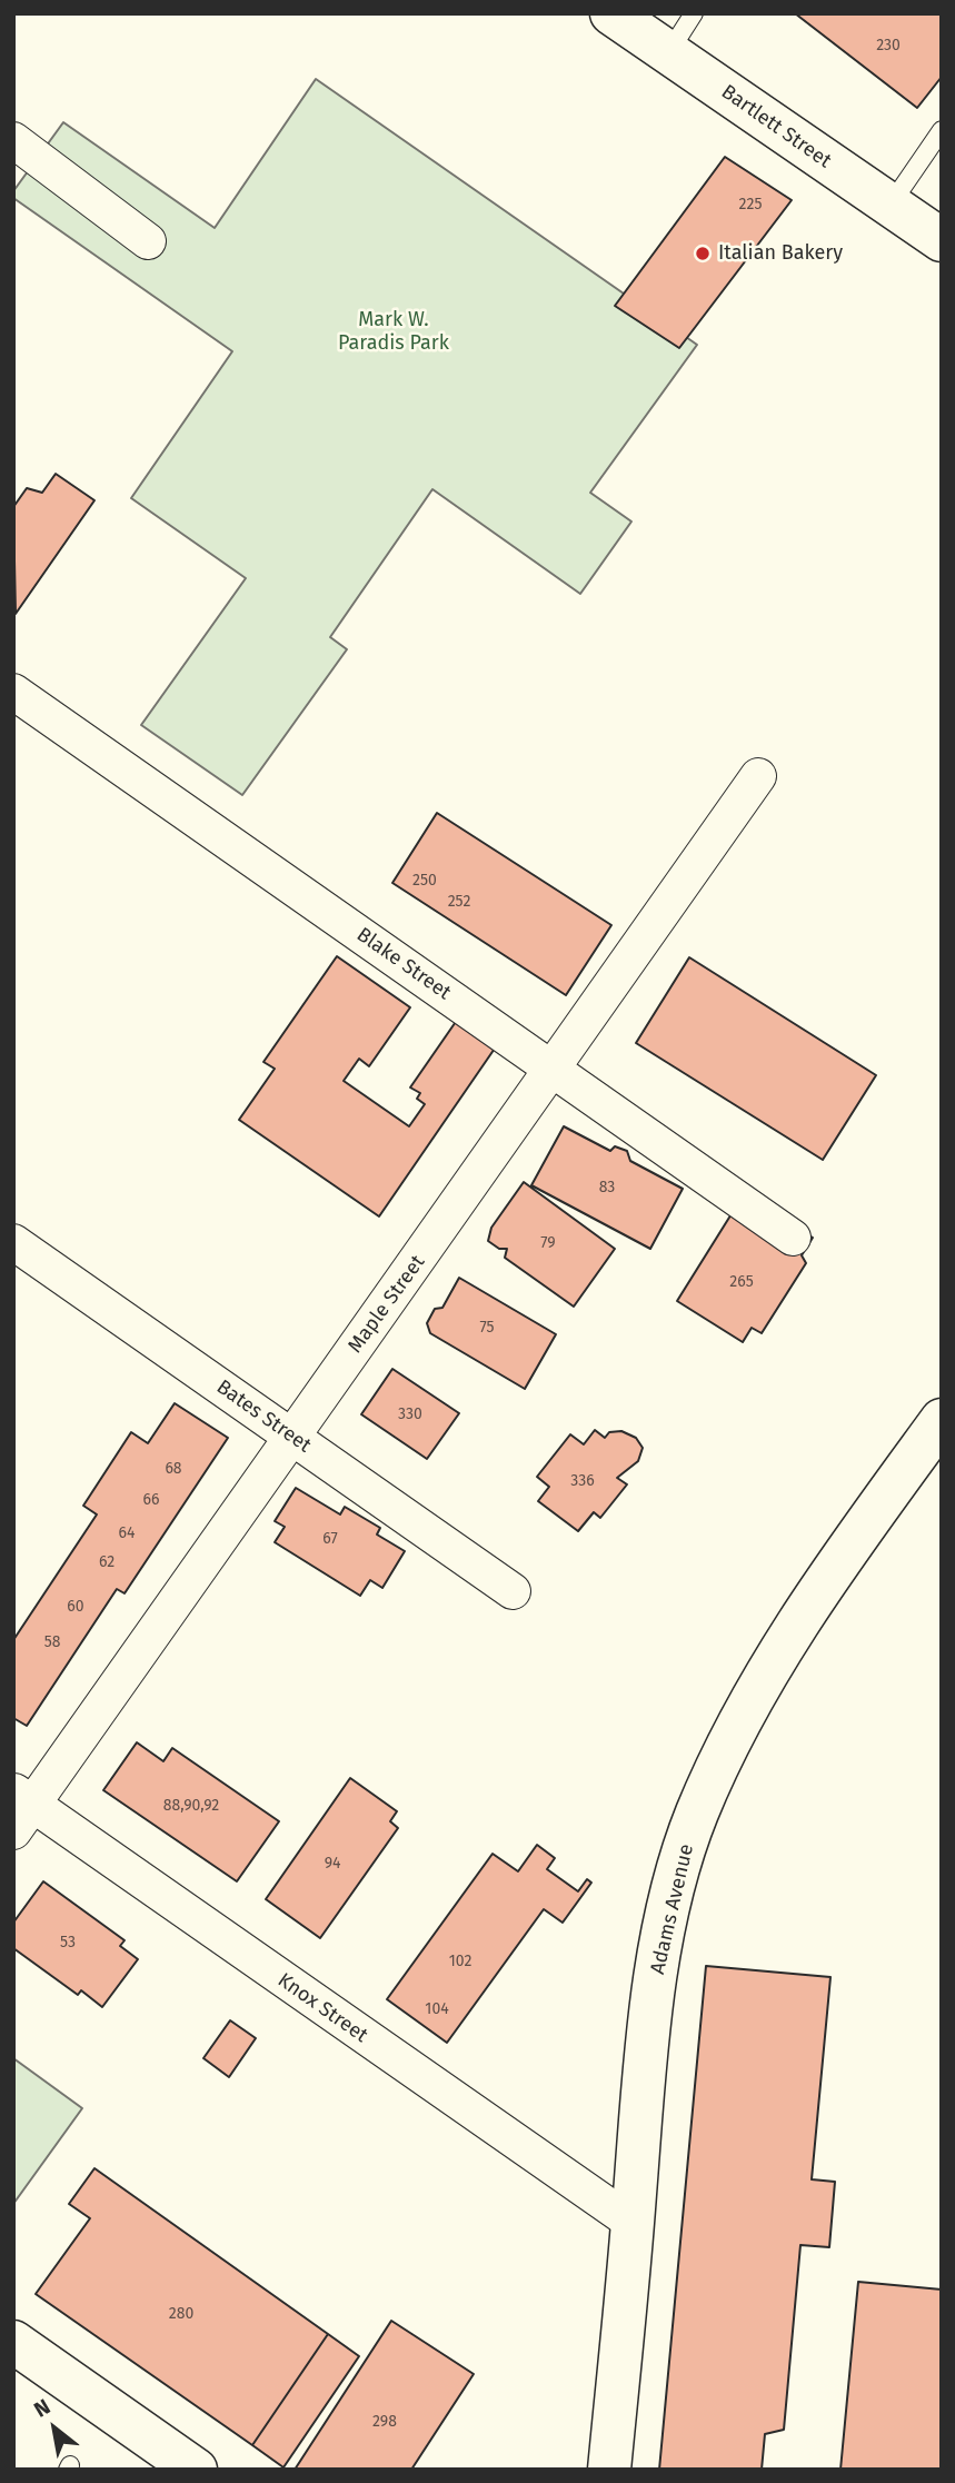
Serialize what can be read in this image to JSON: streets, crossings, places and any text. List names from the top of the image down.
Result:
{
  "streets": {
    "street": [
      "Bartlett Street",
      "Blake Street",
      "Maple Street",
      "Bates Street",
      "Adams Avenue",
      "Knox Street"
    ]
  },
  "crossings": [
    ["Blake Street", "Maple Street"],
    ["Maple Street", "Bates Street"],
    ["Maple Street", "Knox Street"],
    ["Adams Avenue", "Knox Street"]
  ],
  "parks": ["Mark W. Paradis Park"],
  "places": ["Italian Bakery"],
  "house_numbers": [
    "230",
    "225",
    "250",
    "252",
    "83",
    "79",
    "265",
    "75",
    "330",
    "68",
    "336",
    "66",
    "64",
    "67",
    "62",
    "60",
    "58",
    "88,90,92",
    "94",
    "53",
    "102",
    "104",
    "280",
    "298"
  ],
  "north": "top left"
}
